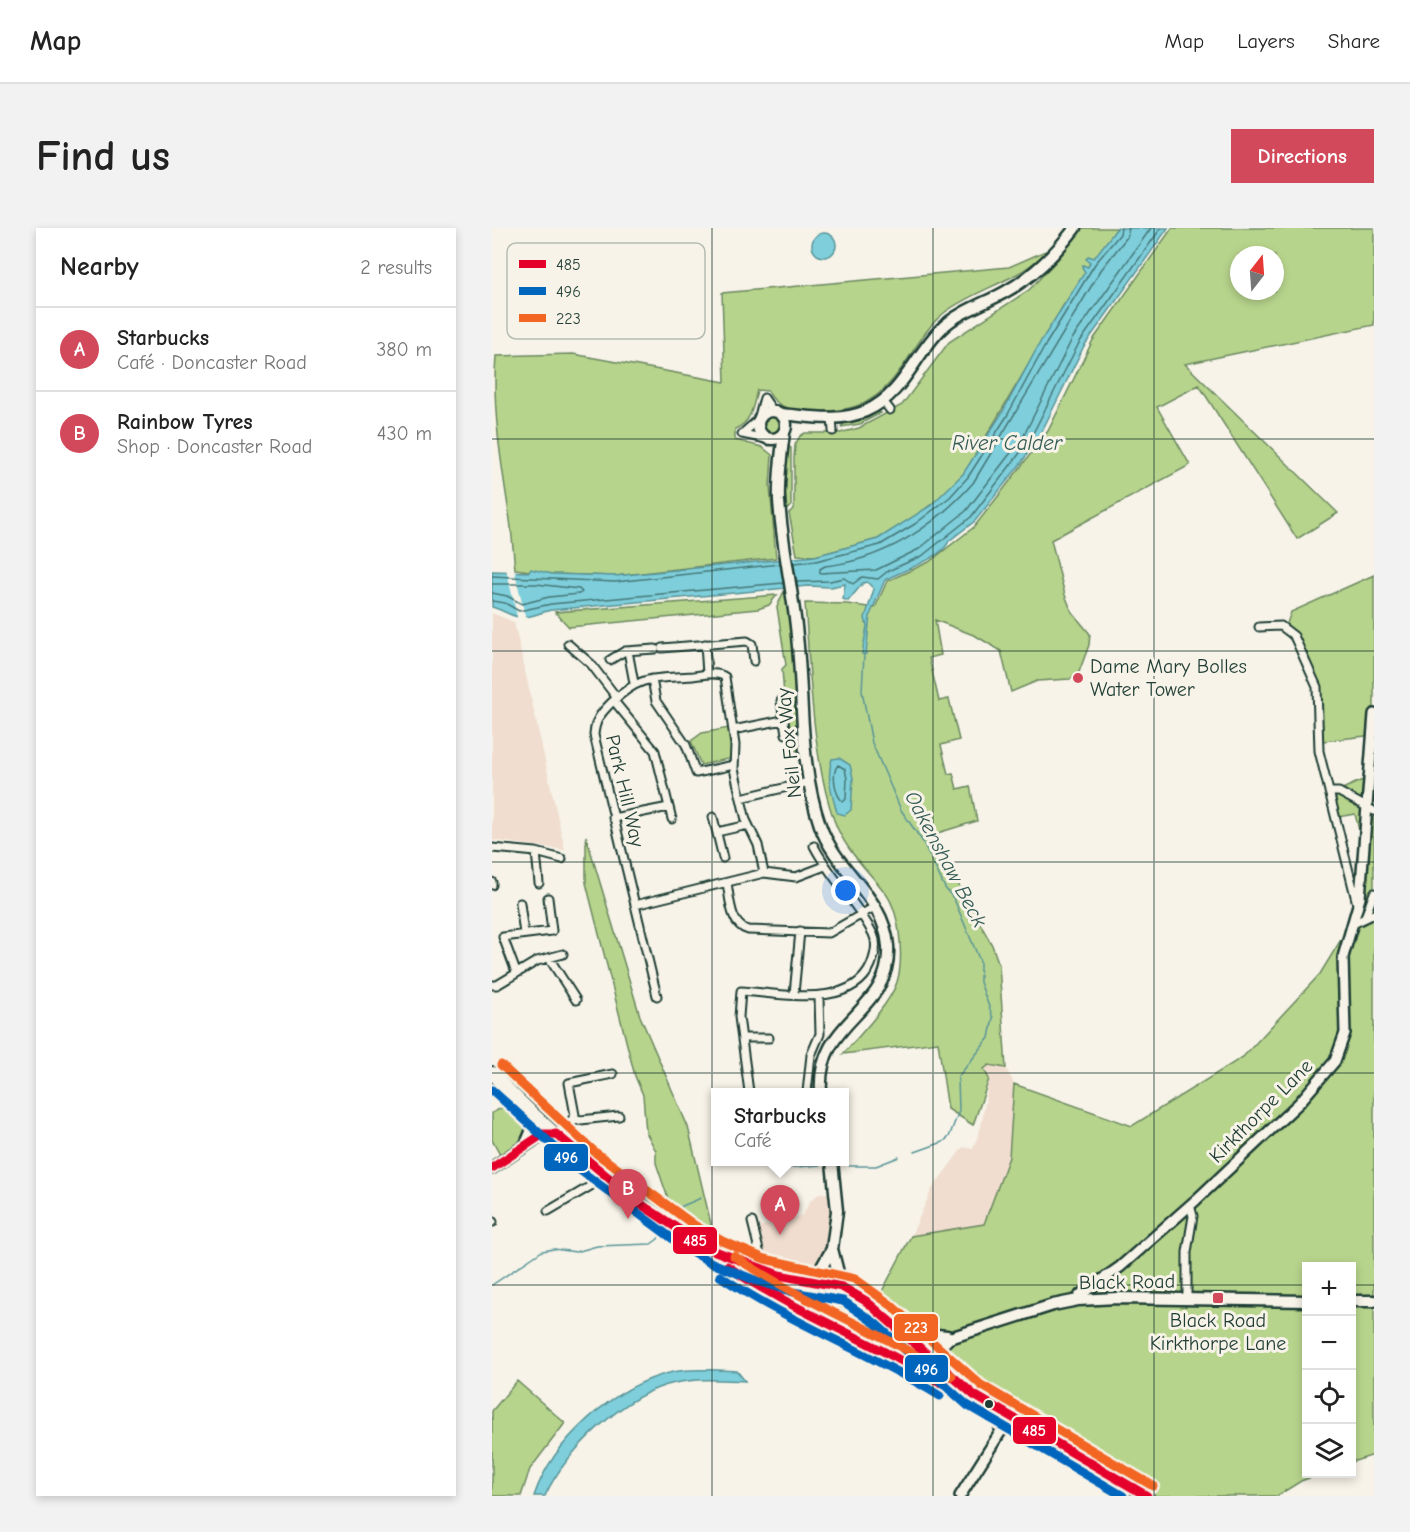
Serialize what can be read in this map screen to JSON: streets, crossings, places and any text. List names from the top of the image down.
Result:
{
  "streets": {
    "main road": ["Neil Fox Way", "Black Road"],
    "street": ["Park Hill Way", "Kirkthorpe Lane"]
  },
  "crossings": [
    ["Kirkthorpe Lane", "Black Road"]
  ],
  "water": ["River Calder", "Oakenshaw Beck"],
  "places": {
    "other": ["Dame Mary Bolles Water Tower"],
    "transit": ["Black Road Kirkthorpe Lane"]
  },
  "lines": ["transit line 223", "transit line 496", "transit line 485"],
  "legend": ["485", "496", "223"],
  "north": "top",
  "page": {
    "header": "Map",
    "nav": ["Map", "Layers", "Share"],
    "buttons": "Directions",
    "title": "Find us",
    "heading": ["Nearby", "2 results"],
    "list": [
      {
        "mark": "A",
        "name": "Starbucks",
        "note": "Café · Doncaster Road",
        "value": "380 m"
      },
      {
        "mark": "B",
        "name": "Rainbow Tyres",
        "note": "Shop · Doncaster Road",
        "value": "430 m"
      }
    ],
    "popup": ["Starbucks", "Café"],
    "pins": ["B", "A"],
    "map_buttons": ["+", "−"]
  }
}
